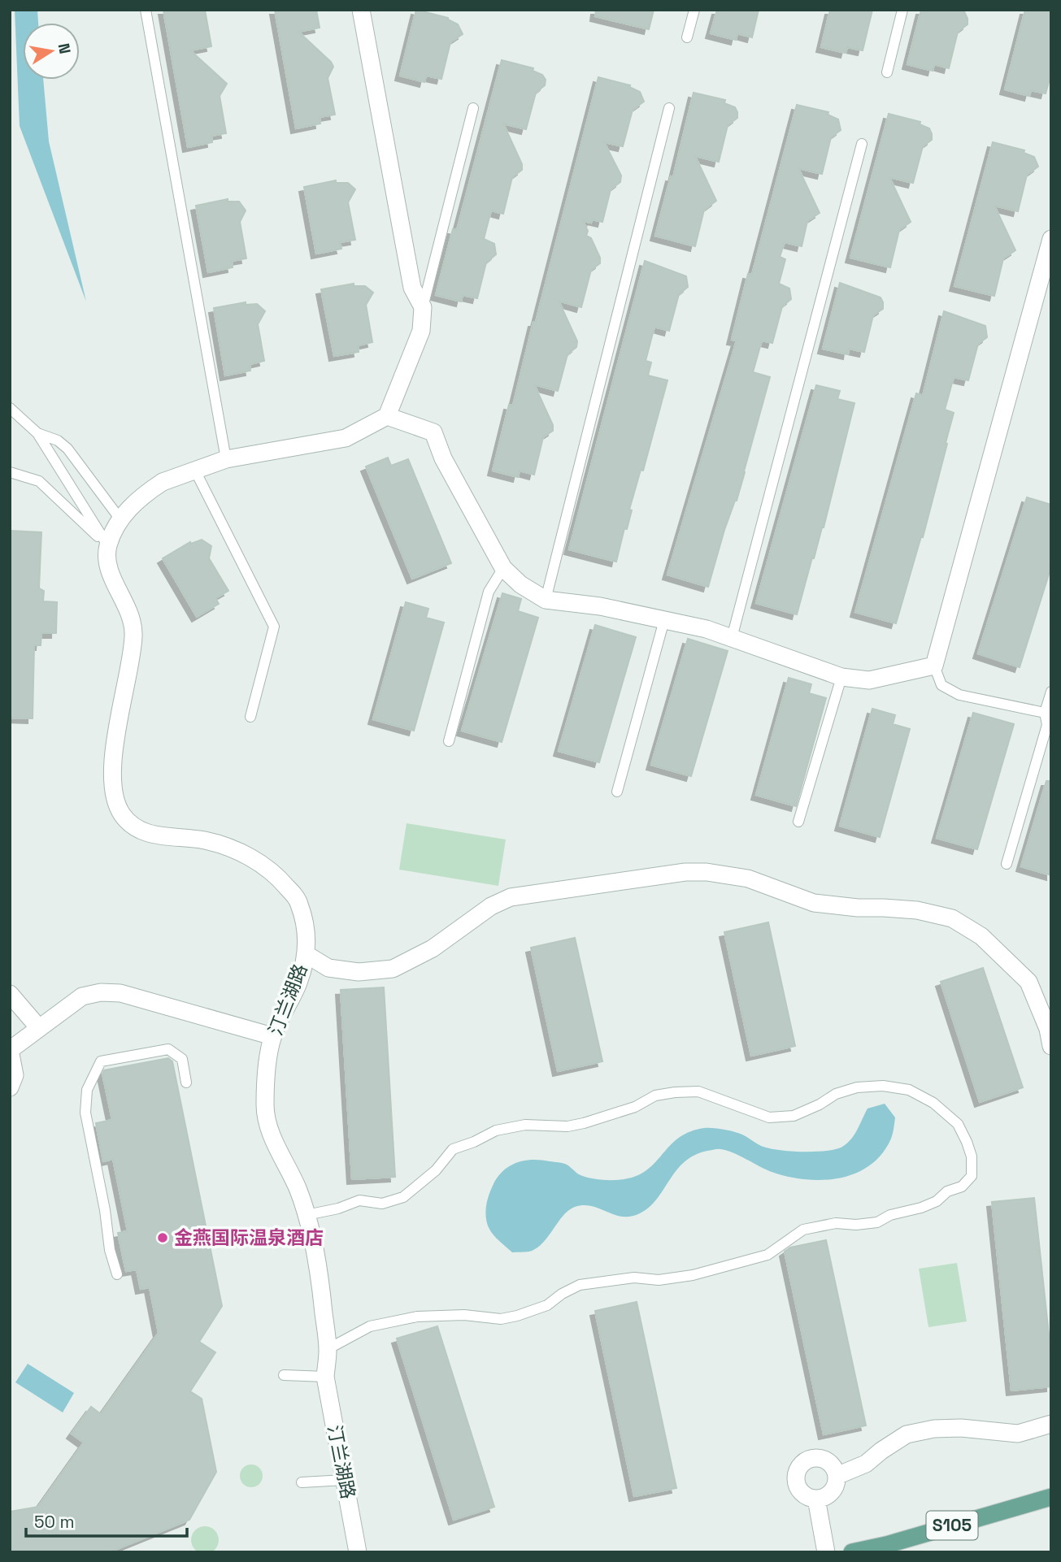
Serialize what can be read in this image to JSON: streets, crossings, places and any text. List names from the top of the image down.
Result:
{
  "streets": {
    "main road": ["S105"],
    "street": ["汀兰湖路"]
  },
  "places": ["金燕国际温泉酒店"],
  "scale_bar": "50 m",
  "north": "right"
}
